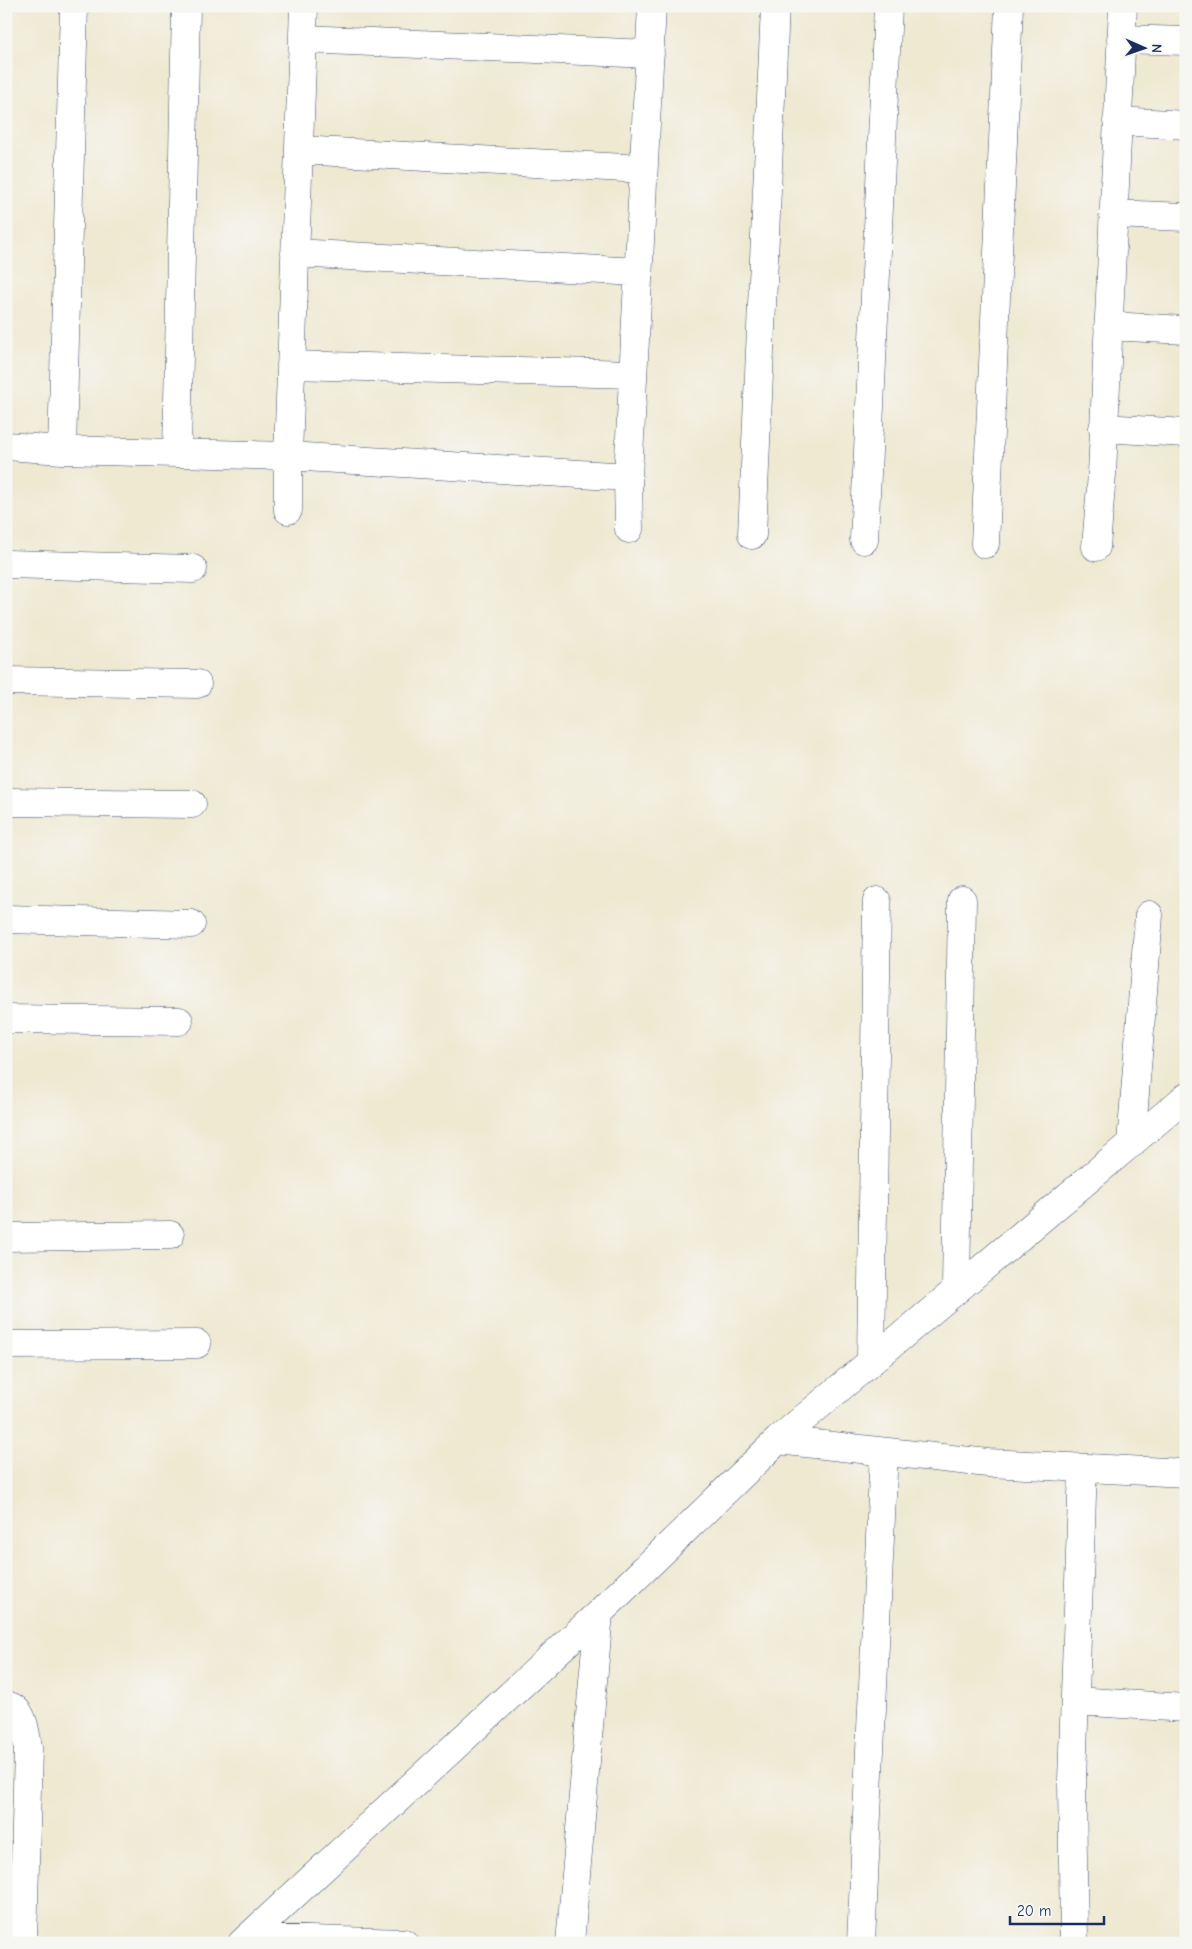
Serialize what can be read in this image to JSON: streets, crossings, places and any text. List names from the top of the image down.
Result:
{
  "scale_bar": "20 m",
  "north": "right"
}
